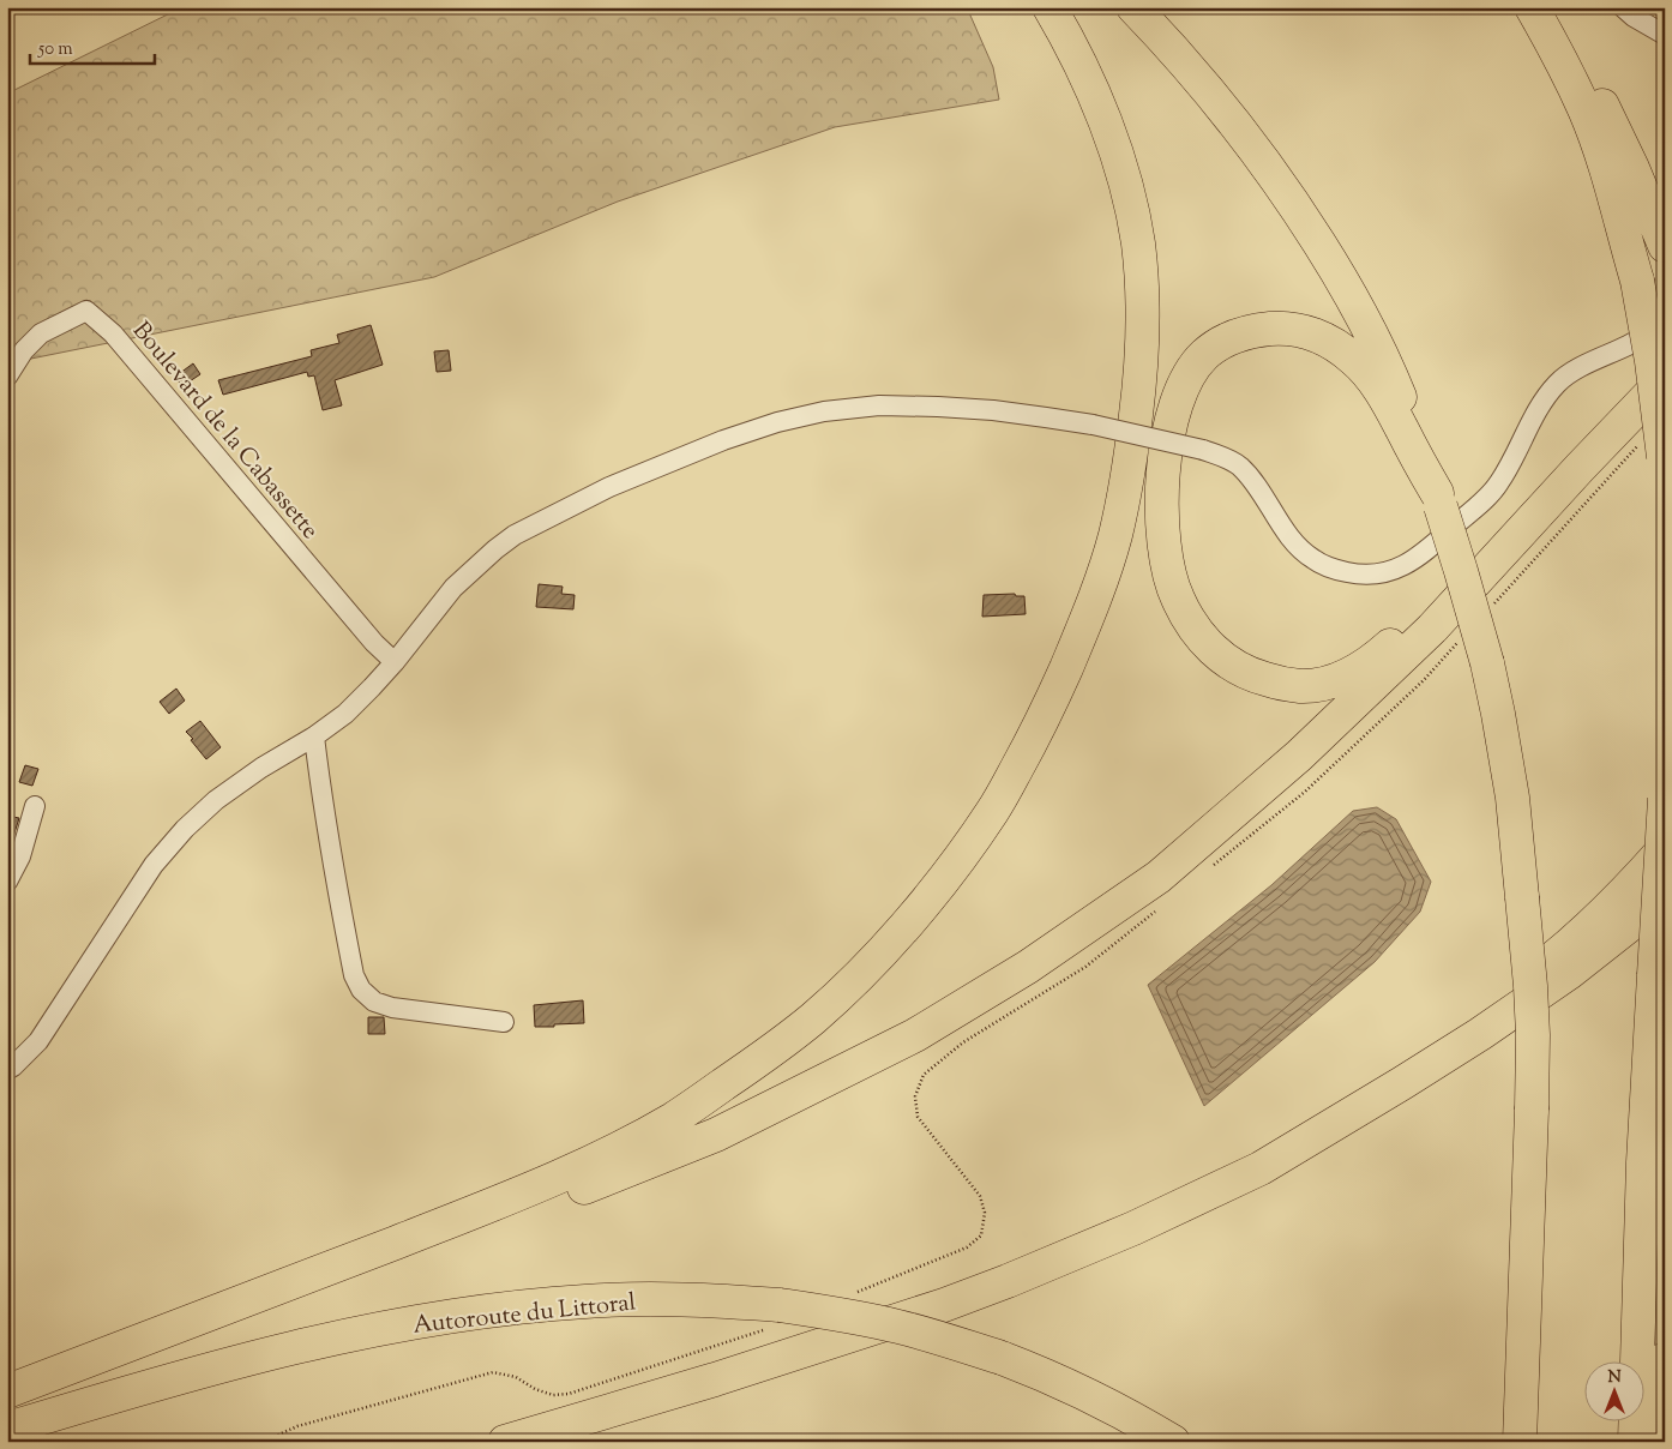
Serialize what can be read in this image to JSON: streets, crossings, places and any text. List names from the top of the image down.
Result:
{
  "streets": {
    "highway": ["Autoroute du Littoral"],
    "street": ["Boulevard de la Cabassette"]
  },
  "scale_bar": "50 m",
  "north": "top"
}
